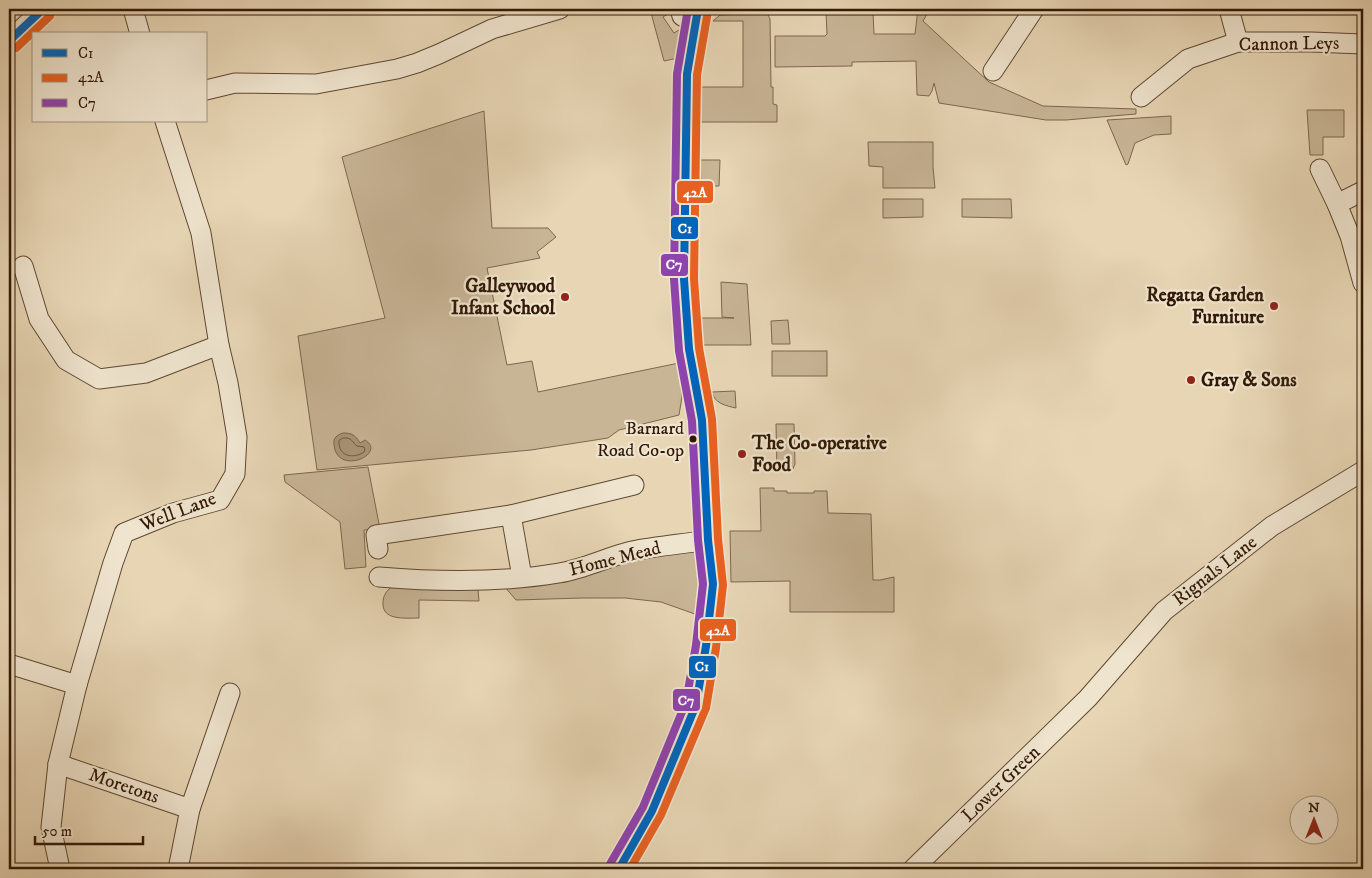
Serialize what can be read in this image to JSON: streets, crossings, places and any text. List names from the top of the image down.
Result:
{
  "streets": {
    "street": [
      "Cannon Leys",
      "Well Lane",
      "Home Mead",
      "Rignals Lane",
      "Lower Green",
      "Moretons"
    ]
  },
  "crossings": [
    ["Well Lane", "Moretons"],
    ["Rignals Lane", "Lower Green"]
  ],
  "places": [
    "Galleywood Infant School",
    "Regatta Garden Furniture",
    "Gray & Sons",
    "Barnard Road Co-op",
    "The Co-operative Food"
  ],
  "lines": ["transit line C1", "transit line C7", "transit line 42A"],
  "legend": ["C1", "42A", "C7"],
  "scale_bar": "50 m",
  "north": "top"
}
